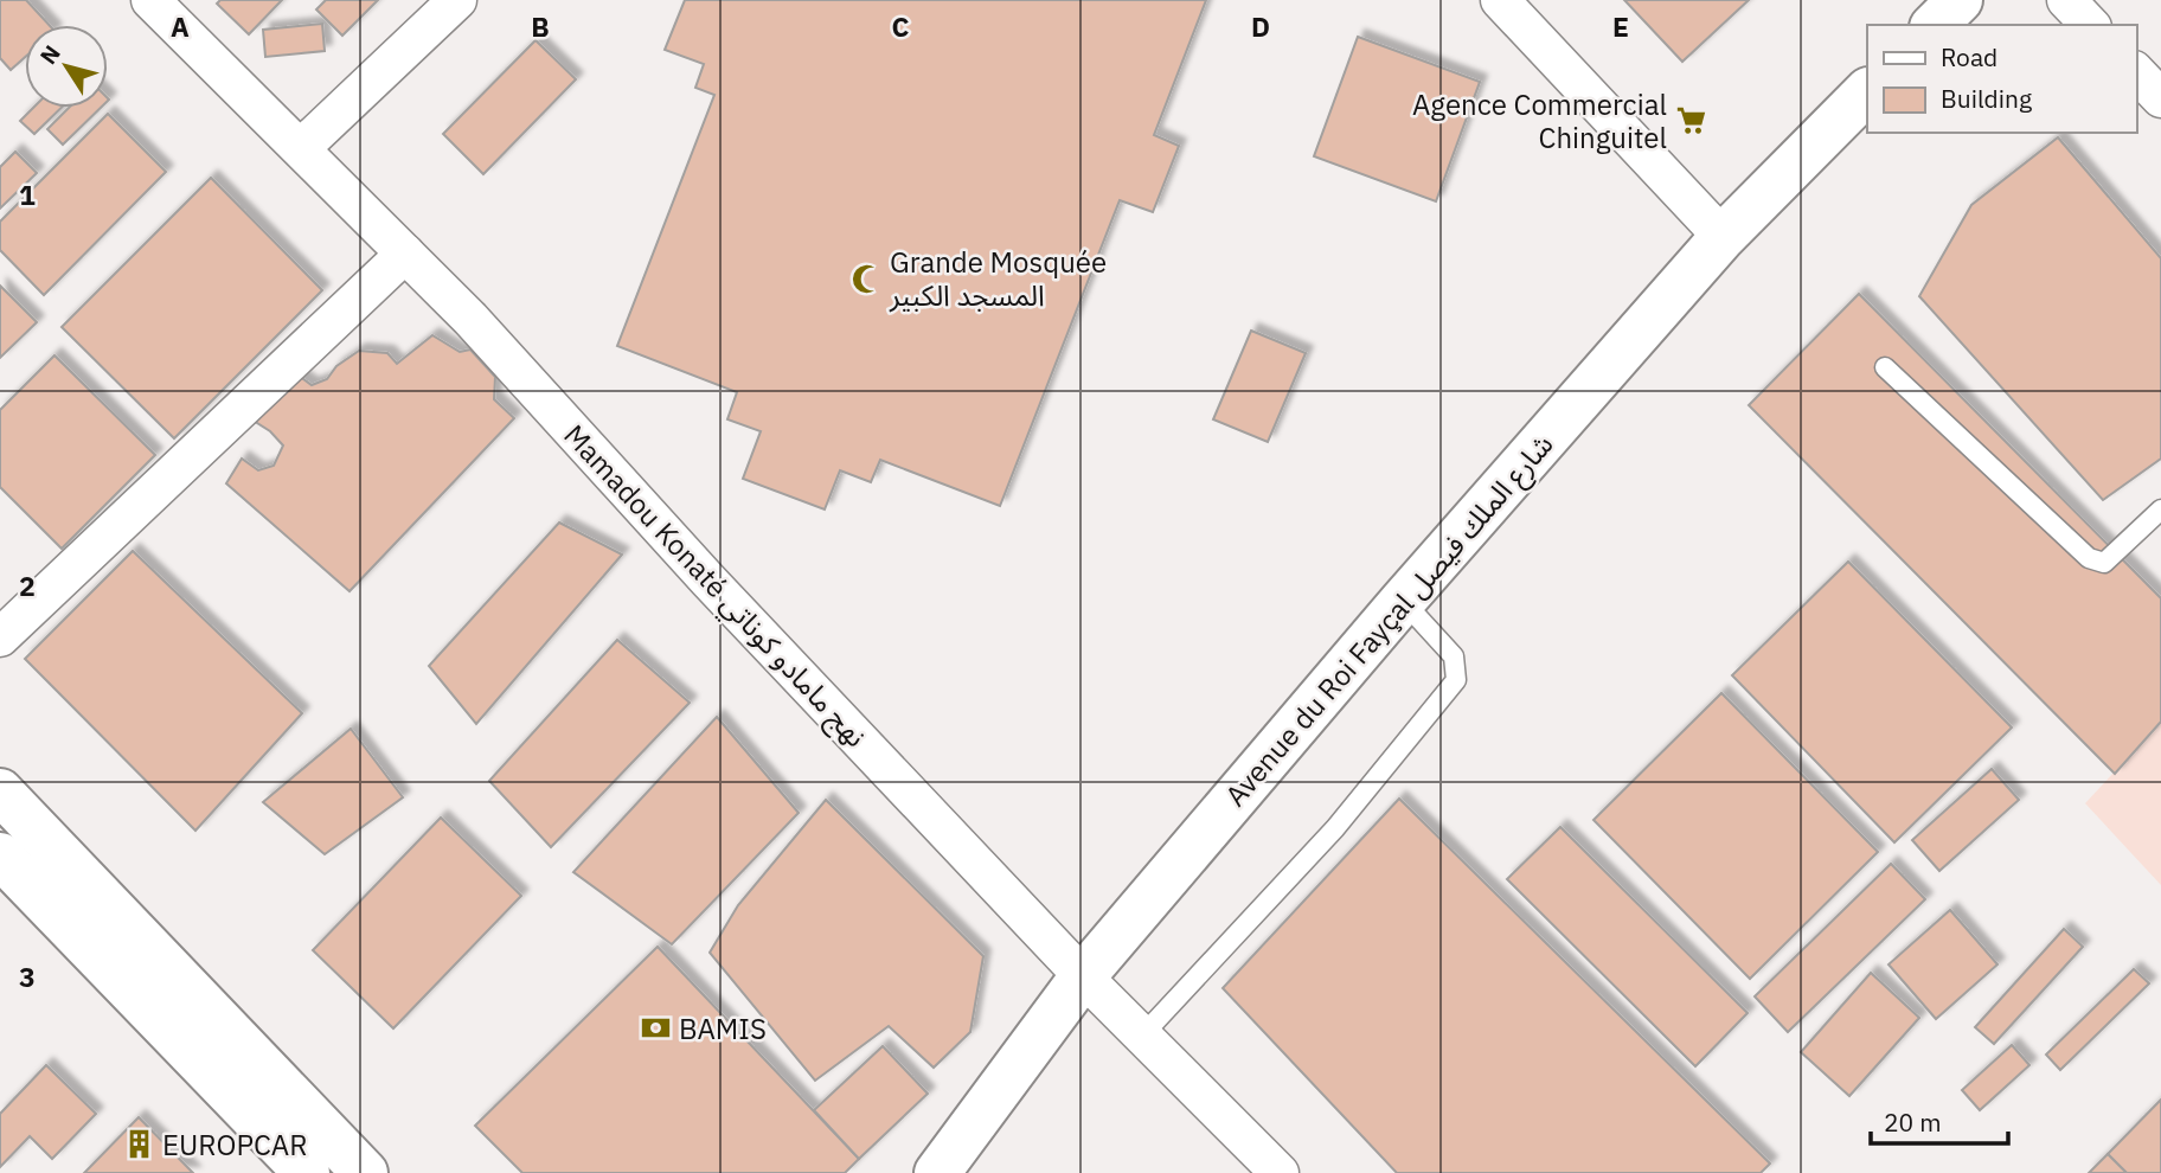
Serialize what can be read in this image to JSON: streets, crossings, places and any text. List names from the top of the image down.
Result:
{
  "streets": {
    "street": ["Mamadou Konaté نهج مامادو كوناتي", "Avenue du Roi Fayçal شارع الملك فيصل"]
  },
  "crossings": [
    ["Mamadou Konaté نهج مامادو كوناتي", "Avenue du Roi Fayçal شارع الملك فيصل"]
  ],
  "places": {
    "supermarket": ["Agence Commercial Chinguitel"],
    "mosque": ["Grande Mosquée المسجد الكبير"],
    "bank": ["BAMIS"],
    "building": ["EUROPCAR"]
  },
  "legend": ["Road", "Building"],
  "scale_bar": "20 m",
  "north": "top left",
  "grid": {
    "columns": [
      "A",
      "B",
      "C",
      "D",
      "E"
    ],
    "rows": ["1", "2", "3"]
  }
}
